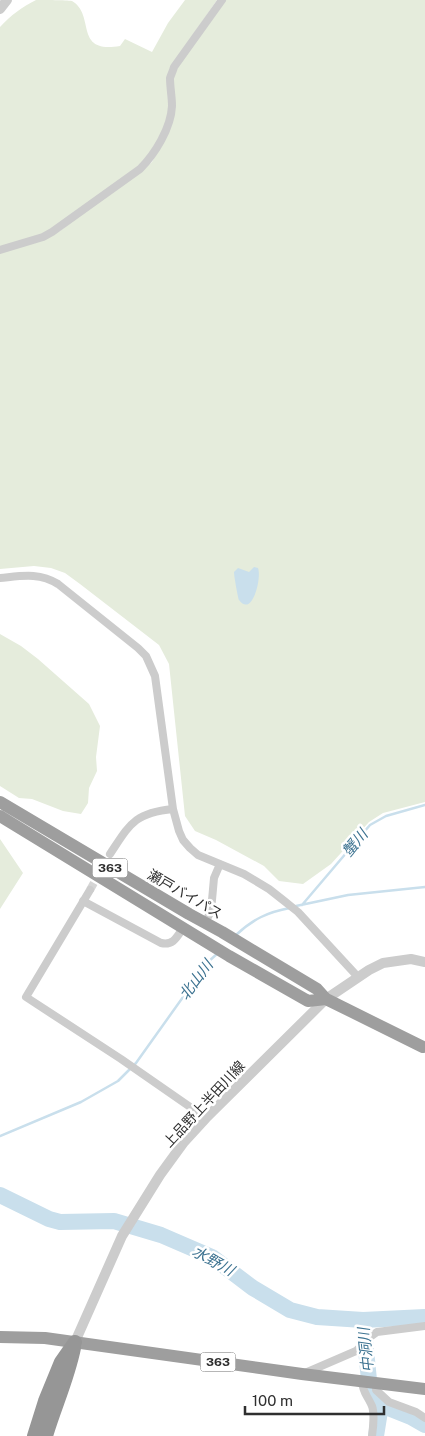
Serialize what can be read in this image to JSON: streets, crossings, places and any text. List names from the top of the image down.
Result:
{
  "streets": {
    "highway": ["363", "瀬戸バイパス"],
    "street": ["上品野上半田川線"]
  },
  "crossings": [
    ["363", "上品野上半田川線"],
    ["瀬戸バイパス", "上品野上半田川線"]
  ],
  "water": [
    "蟹川",
    "北山川",
    "水野川",
    "中洞川"
  ],
  "scale_bar": "100 m"
}
